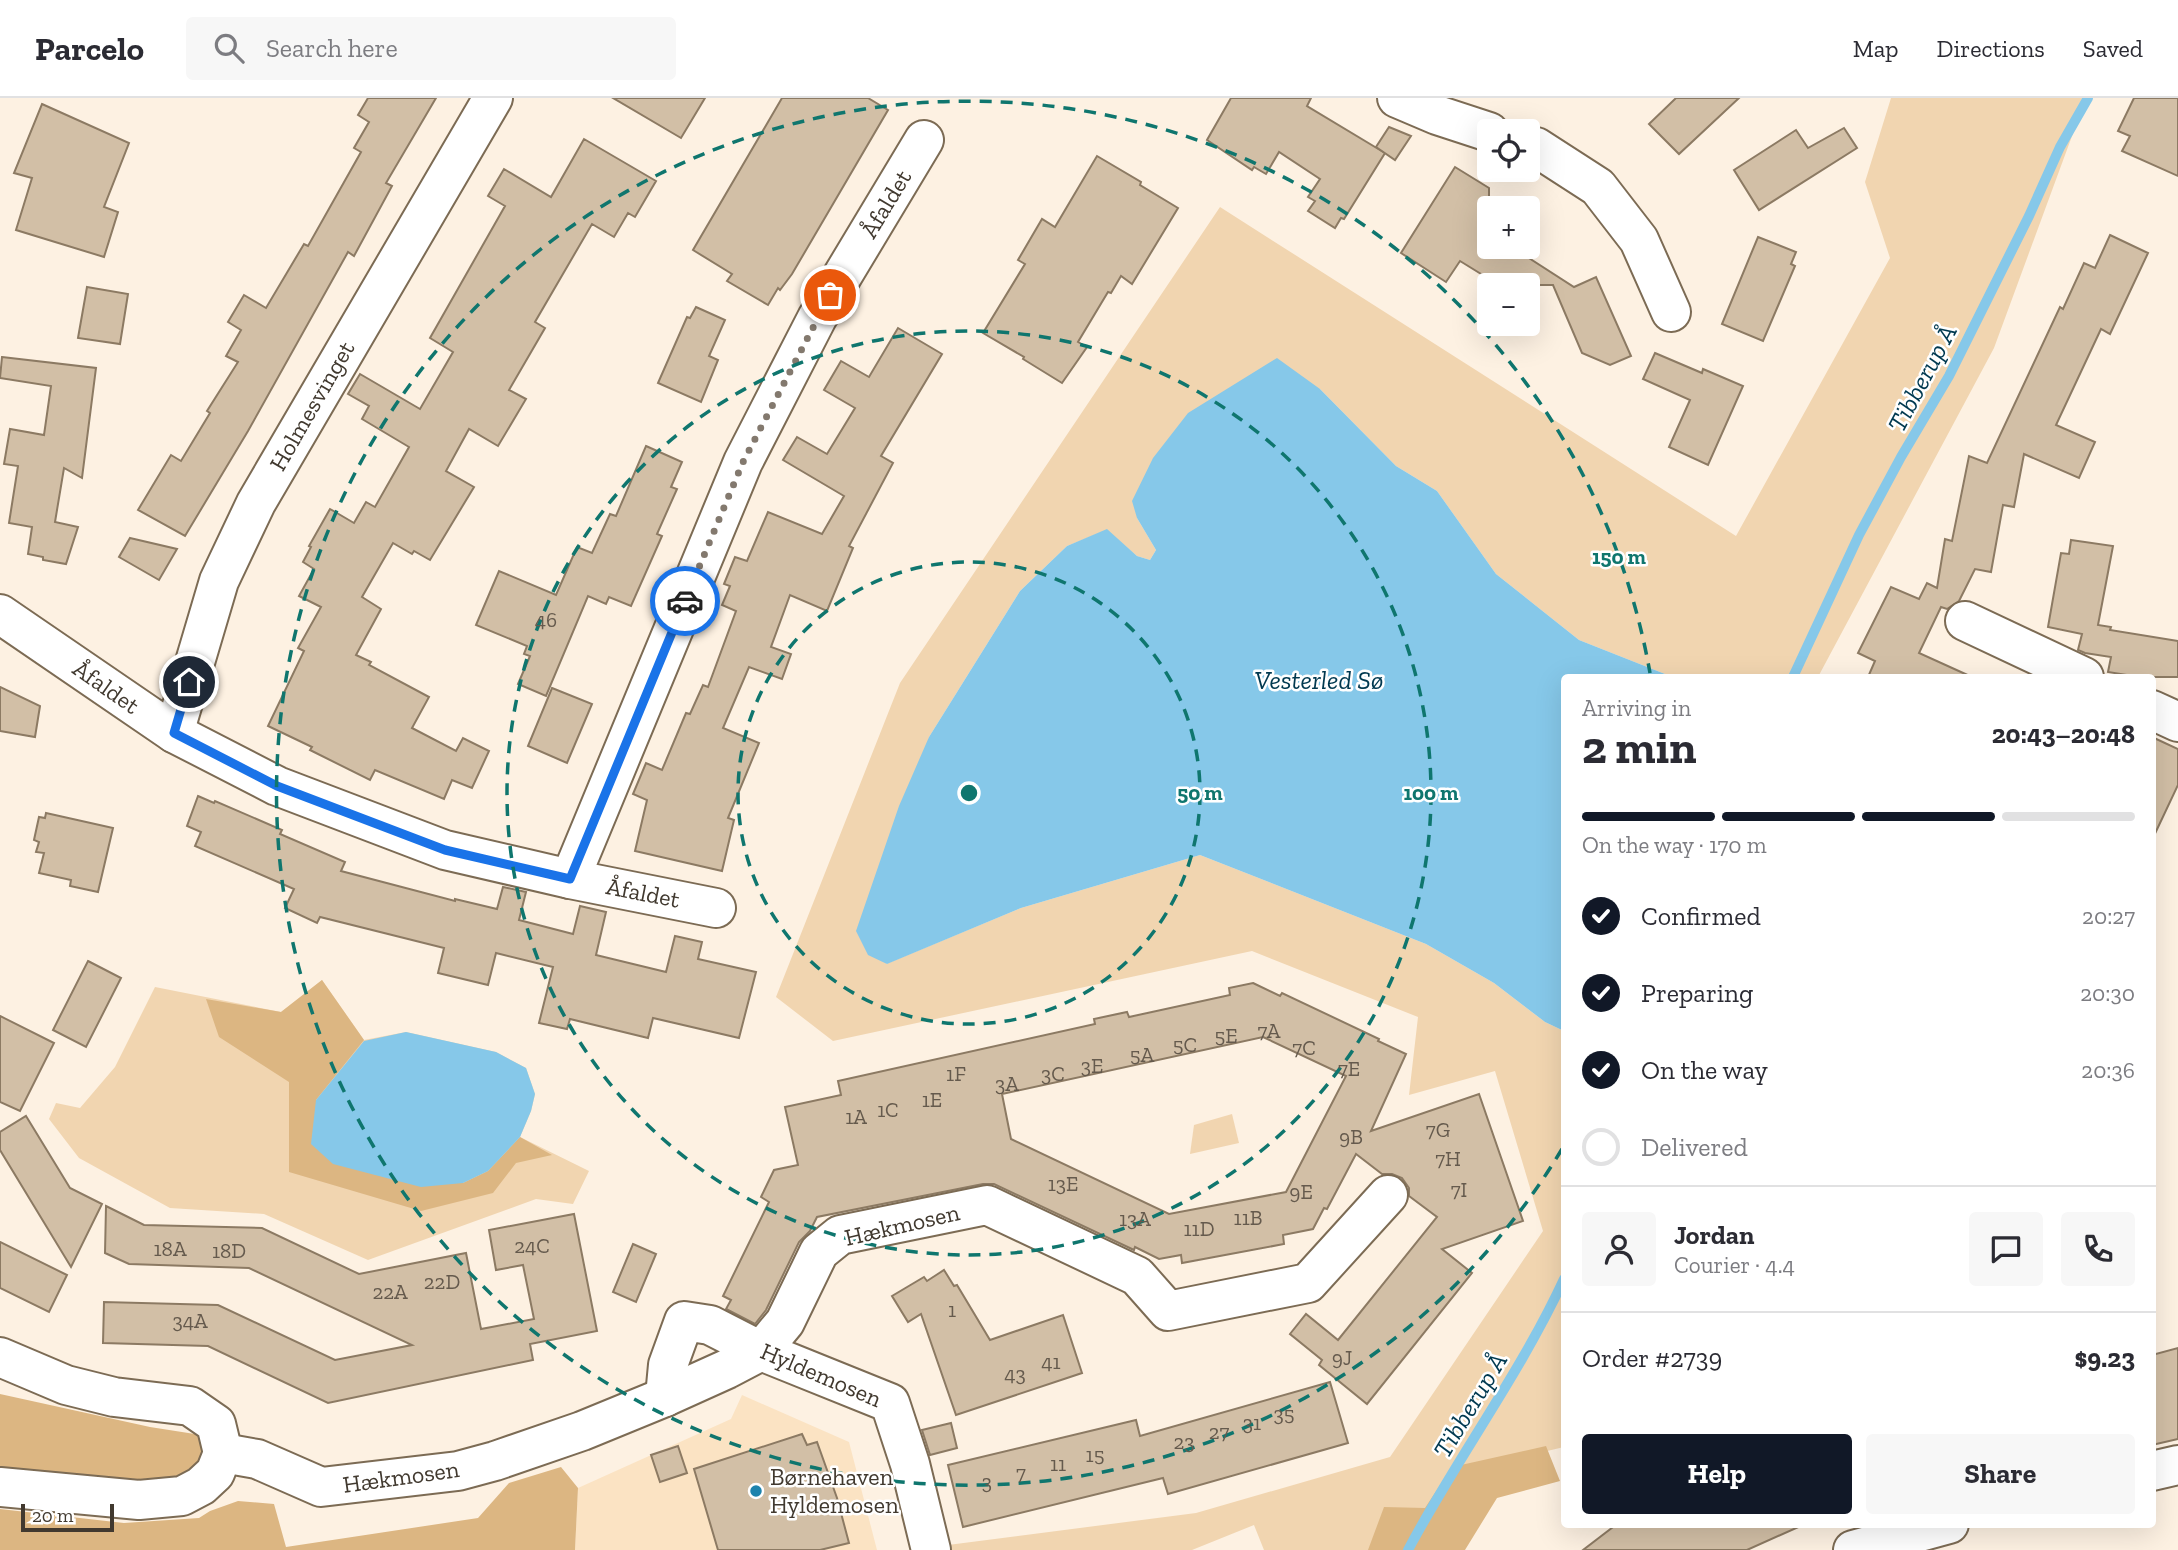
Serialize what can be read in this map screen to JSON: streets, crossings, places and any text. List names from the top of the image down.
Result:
{
  "streets": {
    "street": [
      "Åfaldet",
      "Holmesvinget",
      "Hækmosen",
      "Hyldemosen"
    ]
  },
  "crossings": [
    ["Åfaldet", "Holmesvinget"],
    ["Hækmosen", "Hyldemosen"]
  ],
  "water": ["Tibberup Å", "Vesterled Sø"],
  "places": ["Børnehaven Hyldemosen"],
  "house_numbers": [
    "46",
    "7A",
    "5E",
    "5C",
    "7C",
    "5A",
    "3E",
    "7E",
    "1F",
    "3C",
    "3A",
    "1E",
    "1C",
    "1A",
    "7G",
    "9B",
    "7H",
    "13E",
    "7I",
    "9E",
    "11B",
    "13A",
    "11D",
    "24C",
    "18A",
    "18D",
    "22D",
    "22A",
    "1",
    "34A",
    "9J",
    "41",
    "43",
    "35",
    "31",
    "27",
    "23",
    "15",
    "11",
    "7",
    "3"
  ],
  "scale_bar": "20 m",
  "page": {
    "header": "Parcelo",
    "search": "Search here",
    "nav": ["Map", "Directions", "Saved"],
    "map_buttons": ["+", "−"],
    "heading": ["2 min", "Arriving in", "20:43–20:48"],
    "panel": [
      "Jordan",
      "Courier · 4.4",
      "Order #2739",
      "$9.23"
    ],
    "bar": "On the way · 170 m",
    "list": [
      ["Confirmed", "20:27"],
      ["Preparing", "20:30"],
      ["On the way", "20:36"],
      "Delivered"
    ],
    "buttons": ["Help", "Share"],
    "scale": "20 m"
  },
  "rings": ["150 m", "50 m", "100 m"]
}
